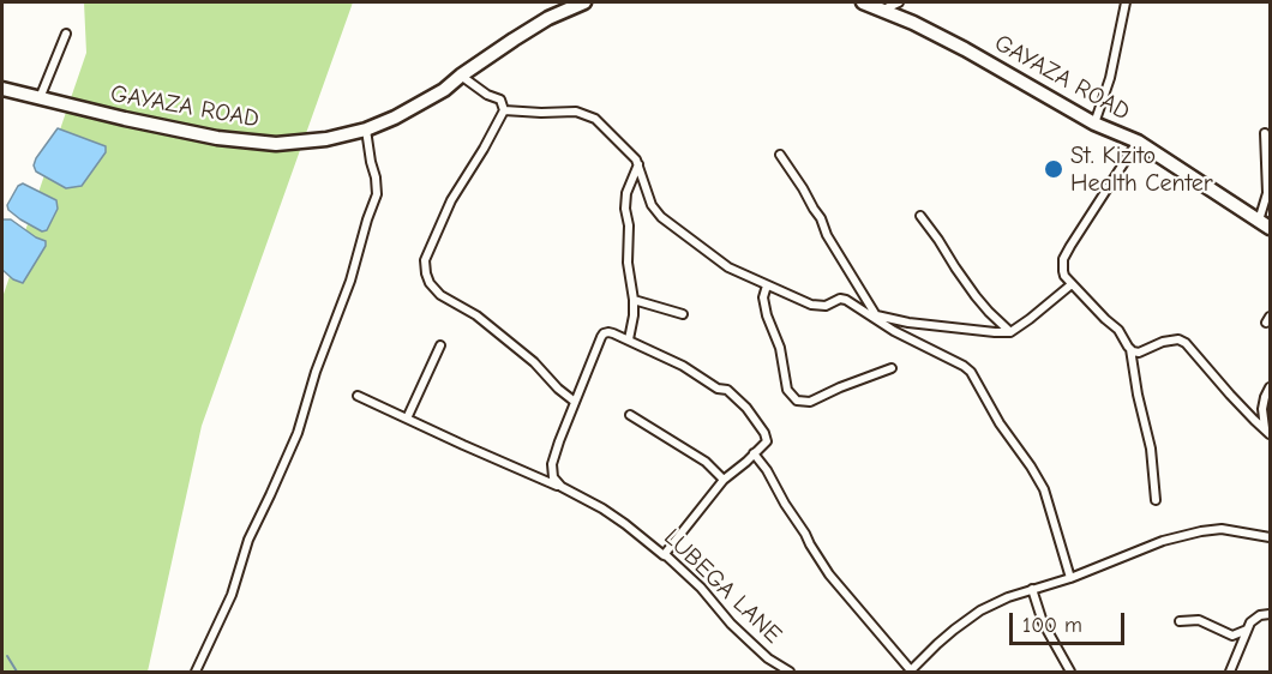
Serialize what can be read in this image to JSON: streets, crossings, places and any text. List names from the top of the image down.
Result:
{
  "streets": {
    "main road": ["GAYAZA ROAD"],
    "street": ["LUBEGA LANE"]
  },
  "places": ["St. Kizito Health Center"],
  "scale_bar": "100 m"
}
